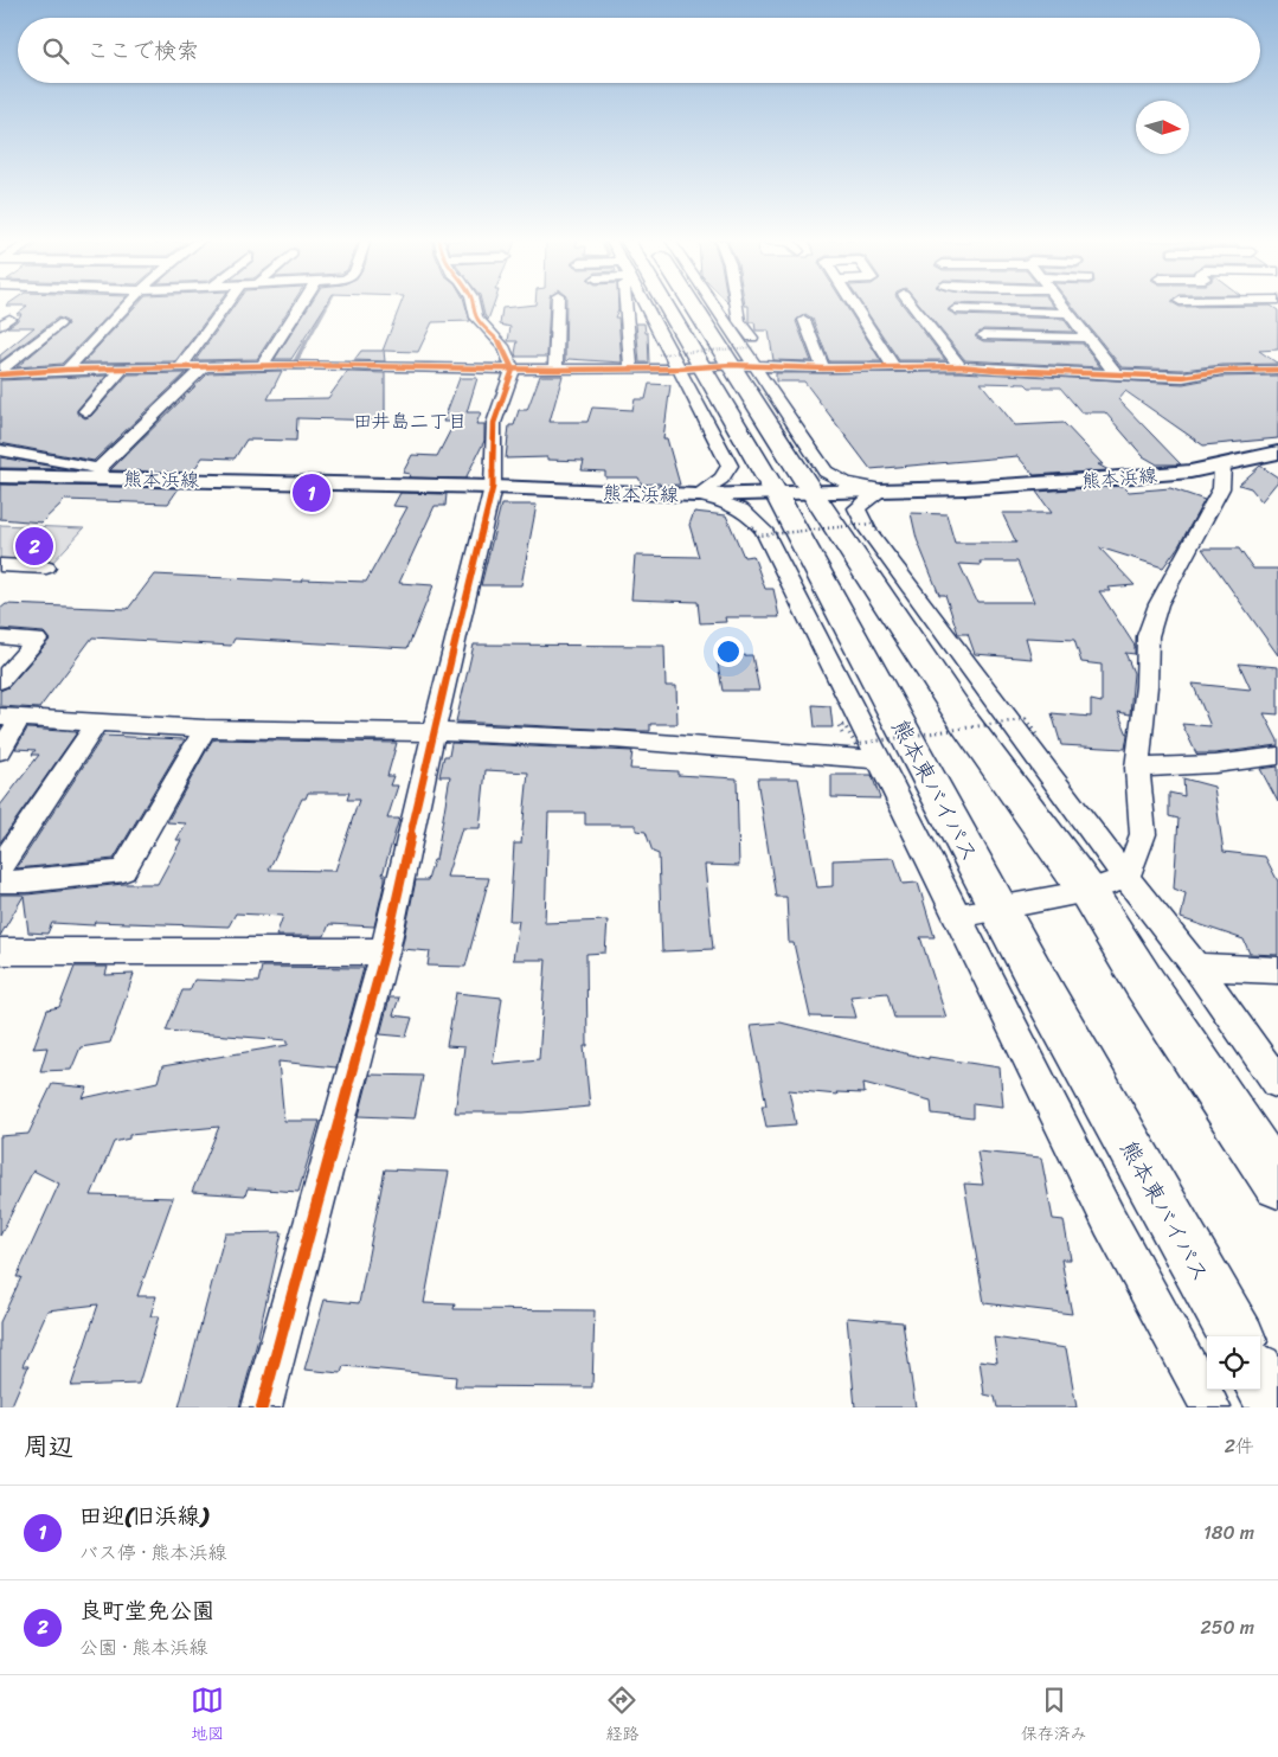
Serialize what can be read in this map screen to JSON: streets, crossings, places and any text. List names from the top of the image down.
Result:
{
  "streets": {
    "highway": ["熊本東バイパス"],
    "main road": ["熊本浜線"]
  },
  "crossings": [
    ["熊本浜線", "熊本東バイパス"]
  ],
  "districts": ["田井島二丁目"],
  "north": "right",
  "page": {
    "search": "ここで検索",
    "pins": ["1", "2"],
    "heading": ["周辺", "2件"],
    "list": [
      {
        "mark": "1",
        "name": "田迎(旧浜線)",
        "note": "バス停 · 熊本浜線",
        "value": "180 m"
      },
      {
        "mark": "2",
        "name": "良町堂免公園",
        "note": "公園 · 熊本浜線",
        "value": "250 m"
      }
    ],
    "nav": ["地図", "経路", "保存済み"]
  }
}
